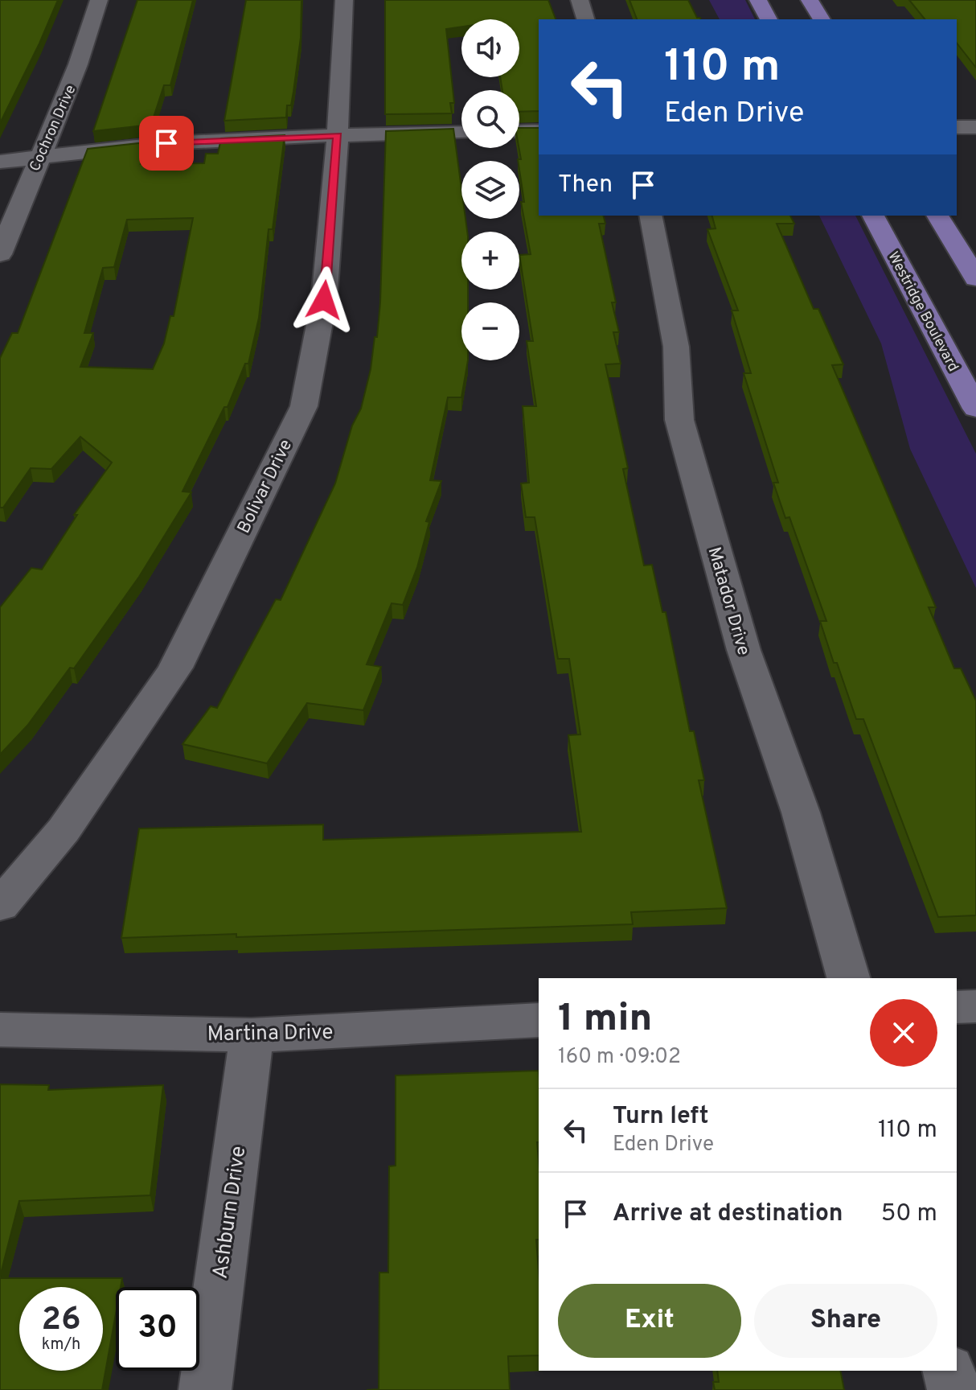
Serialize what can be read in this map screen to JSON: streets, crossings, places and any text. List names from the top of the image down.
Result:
{
  "streets": {
    "main road": ["Westridge Boulevard"],
    "street": [
      "Cochron Drive",
      "Bolivar Drive",
      "Matador Drive",
      "Martina Drive",
      "Ashburn Drive"
    ]
  },
  "crossings": [
    ["Martina Drive", "Ashburn Drive"]
  ],
  "page": {
    "map_buttons": ["+", "−"],
    "turn": ["110 m", "Eden Drive"],
    "then": "Then",
    "heading": ["1 min", "160 m · 09:02"],
    "list": [
      {
        "name": "Turn left",
        "note": "Eden Drive",
        "value": "110 m"
      },
      {
        "name": "Arrive at destination",
        "value": "50 m"
      }
    ],
    "buttons": ["Exit", "Share"],
    "speed": "26 km/h",
    "limit": "30"
  }
}
